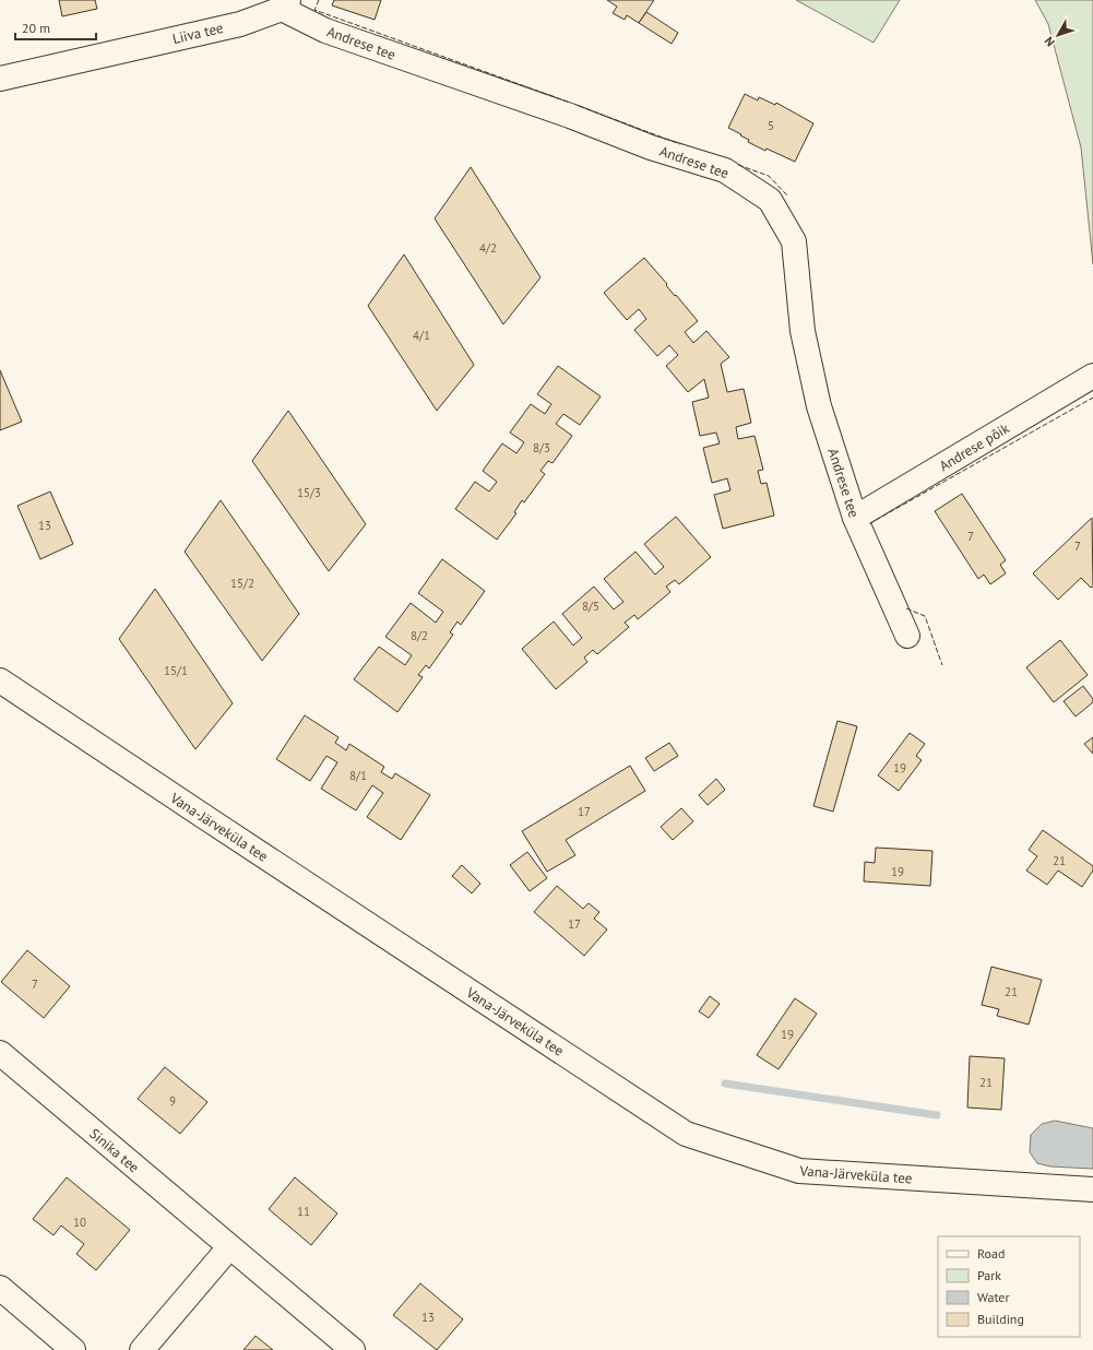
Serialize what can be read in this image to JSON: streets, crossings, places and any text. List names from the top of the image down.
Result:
{
  "streets": {
    "street": [
      "Liiva tee",
      "Andrese tee",
      "Andrese põik",
      "Vana-Järveküla tee",
      "Sinika tee"
    ]
  },
  "crossings": [
    ["Liiva tee", "Andrese tee"],
    ["Andrese tee", "Andrese põik"]
  ],
  "house_numbers": [
    "5",
    "4/2",
    "4/1",
    "8/3",
    "15/3",
    "13",
    "7",
    "7",
    "15/2",
    "8/5",
    "8/2",
    "15/1",
    "19",
    "8/1",
    "17",
    "21",
    "19",
    "17",
    "7",
    "21",
    "19",
    "21",
    "9",
    "11",
    "10",
    "13"
  ],
  "legend": [
    "Road",
    "Park",
    "Water",
    "Building"
  ],
  "scale_bar": "20 m",
  "north": "bottom left"
}
